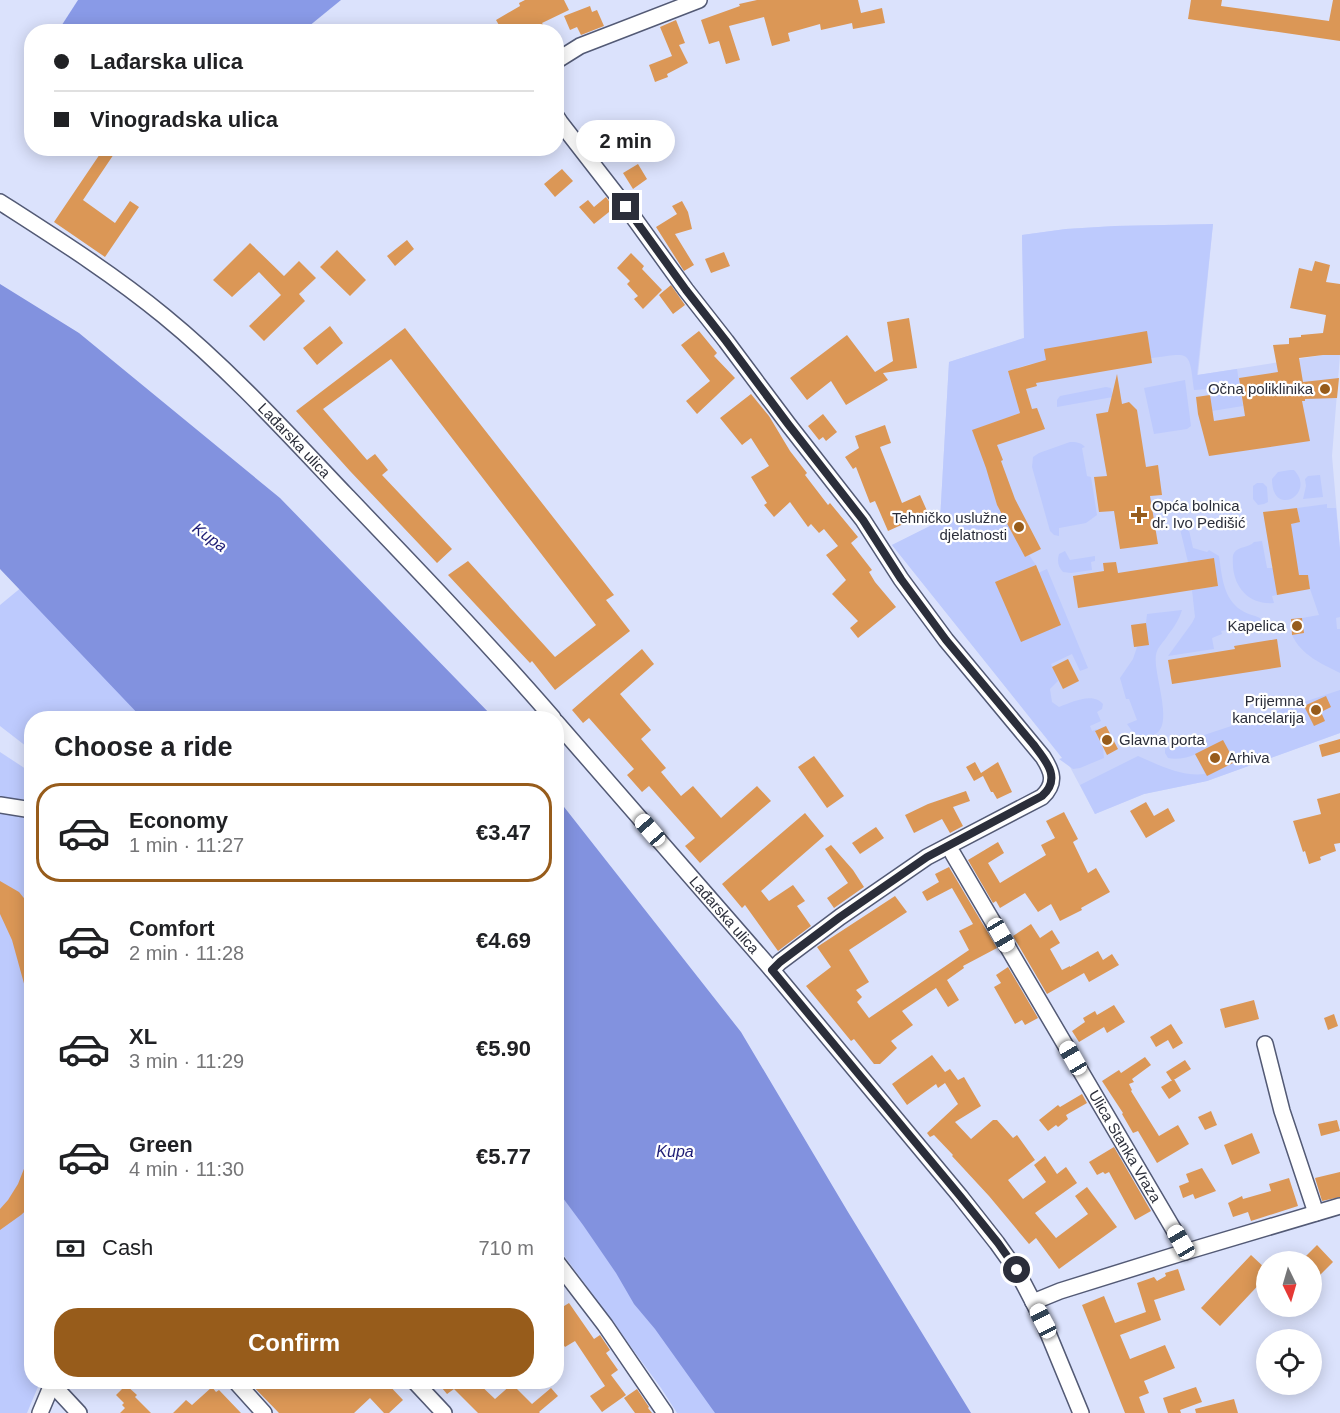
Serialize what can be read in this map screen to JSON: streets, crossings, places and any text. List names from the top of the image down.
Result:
{
  "streets": {
    "street": ["Lađarska ulica", "Ulica Stanka Vraza"]
  },
  "water": ["Kupa"],
  "places": {
    "other": [
      "Očna poliklinika",
      "Tehničko uslužne djelatnosti",
      "Kapelica",
      "Prijemna kancelarija",
      "Glavna porta",
      "Arhiva"
    ],
    "health": ["Opća bolnica dr. Ivo Pedišić"]
  },
  "north": "bottom",
  "page": {
    "banner": ["Lađarska ulica", "Vinogradska ulica"],
    "bubble": "2 min",
    "heading": "Choose a ride",
    "list": [
      {
        "name": "Economy",
        "note": "1 min · 11:27",
        "value": "€3.47"
      },
      {
        "name": "Comfort",
        "note": "2 min · 11:28",
        "value": "€4.69"
      },
      {
        "name": "XL",
        "note": "3 min · 11:29",
        "value": "€5.90"
      },
      {
        "name": "Green",
        "note": "4 min · 11:30",
        "value": "€5.77"
      }
    ],
    "pay": ["Cash", "710 m"],
    "buttons": "Confirm"
  }
}
